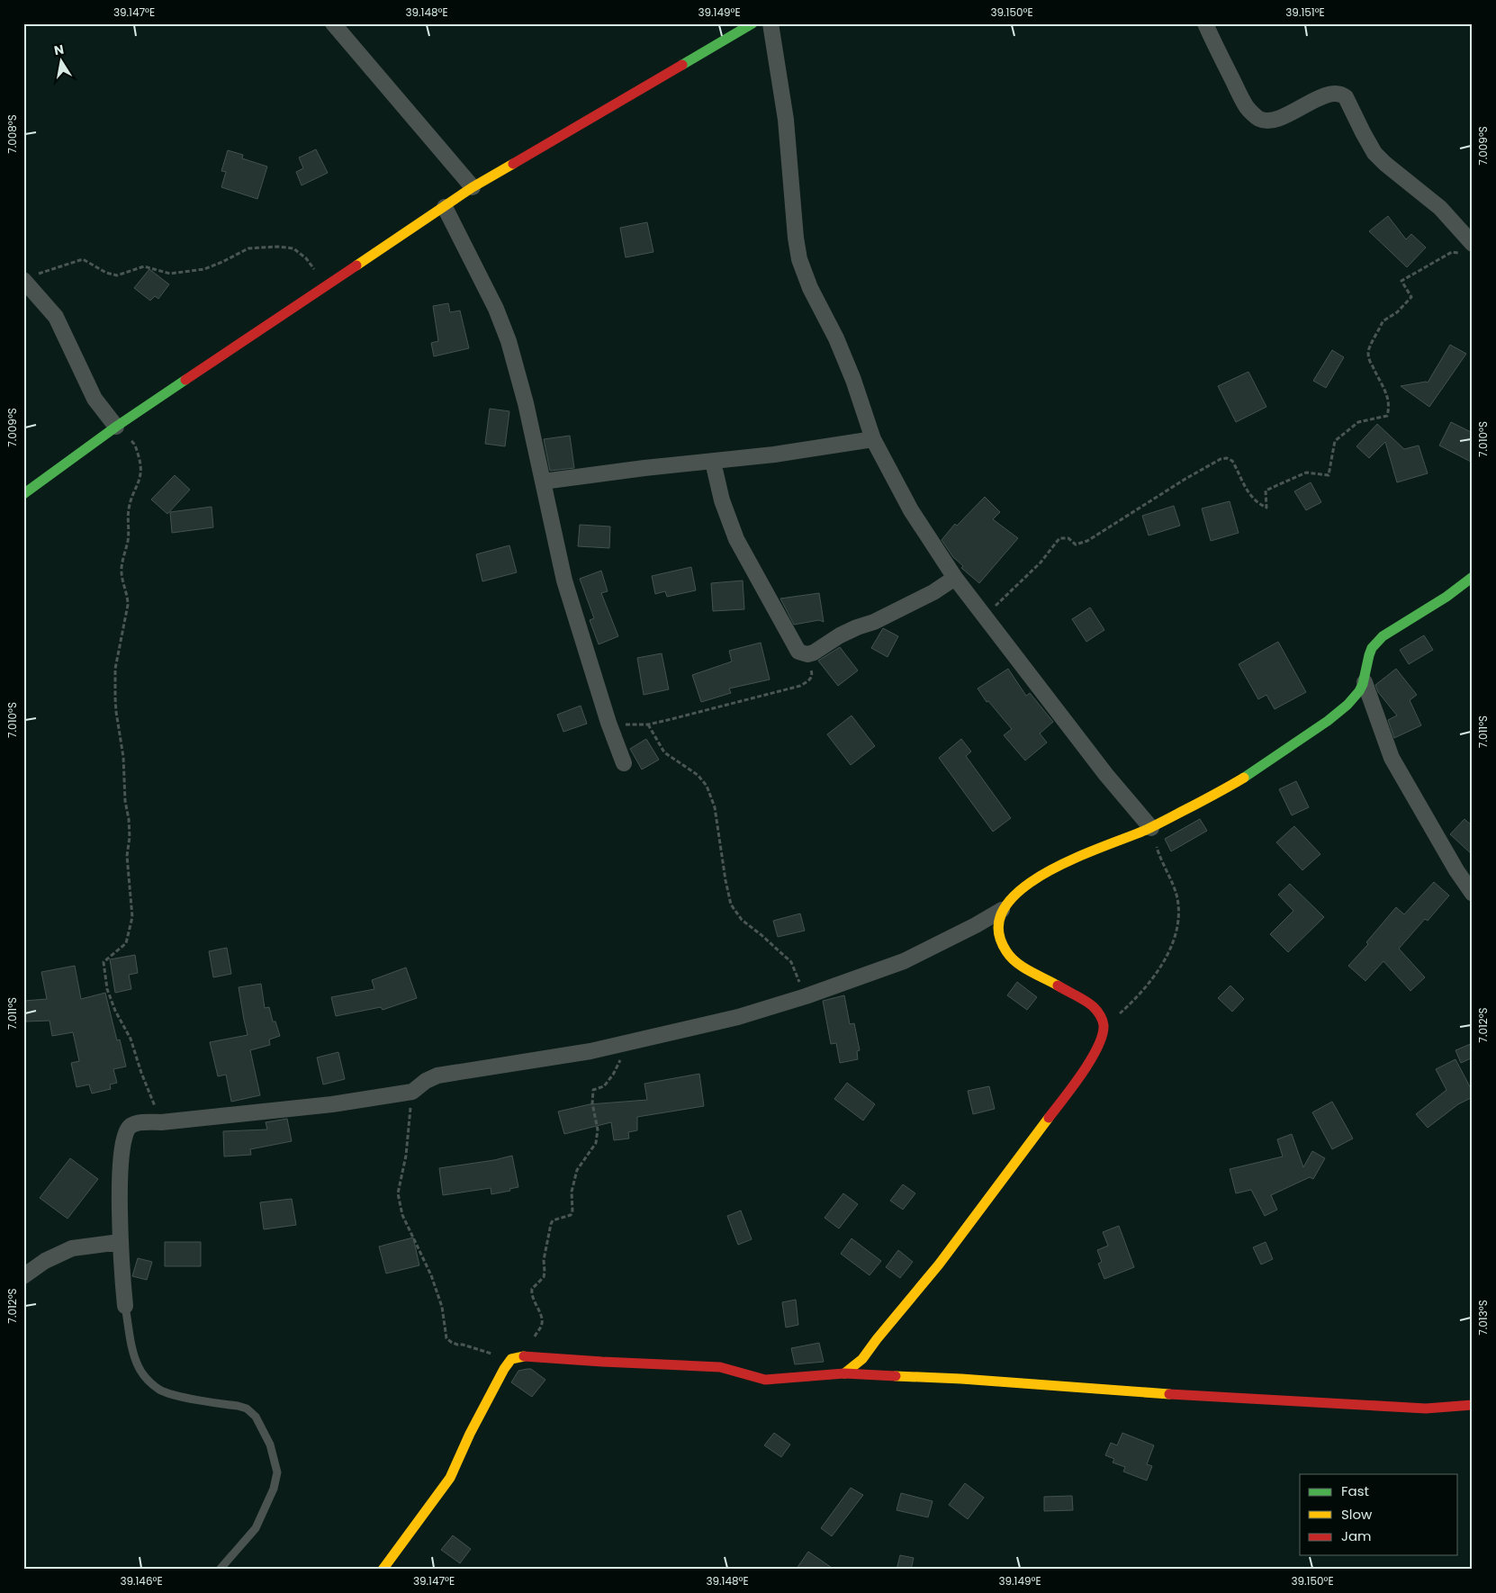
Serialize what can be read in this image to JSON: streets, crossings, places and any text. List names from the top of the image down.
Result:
{
  "legend": ["Fast", "Slow", "Jam"],
  "north": "top",
  "coordinates": [
    "39.147°E",
    "39.148°E",
    "39.149°E",
    "39.150°E",
    "39.151°E",
    "7.008°S",
    "7.009°S",
    "7.010°S",
    "7.011°S",
    "7.012°S",
    "7.013°S",
    "39.146°E"
  ]
}
